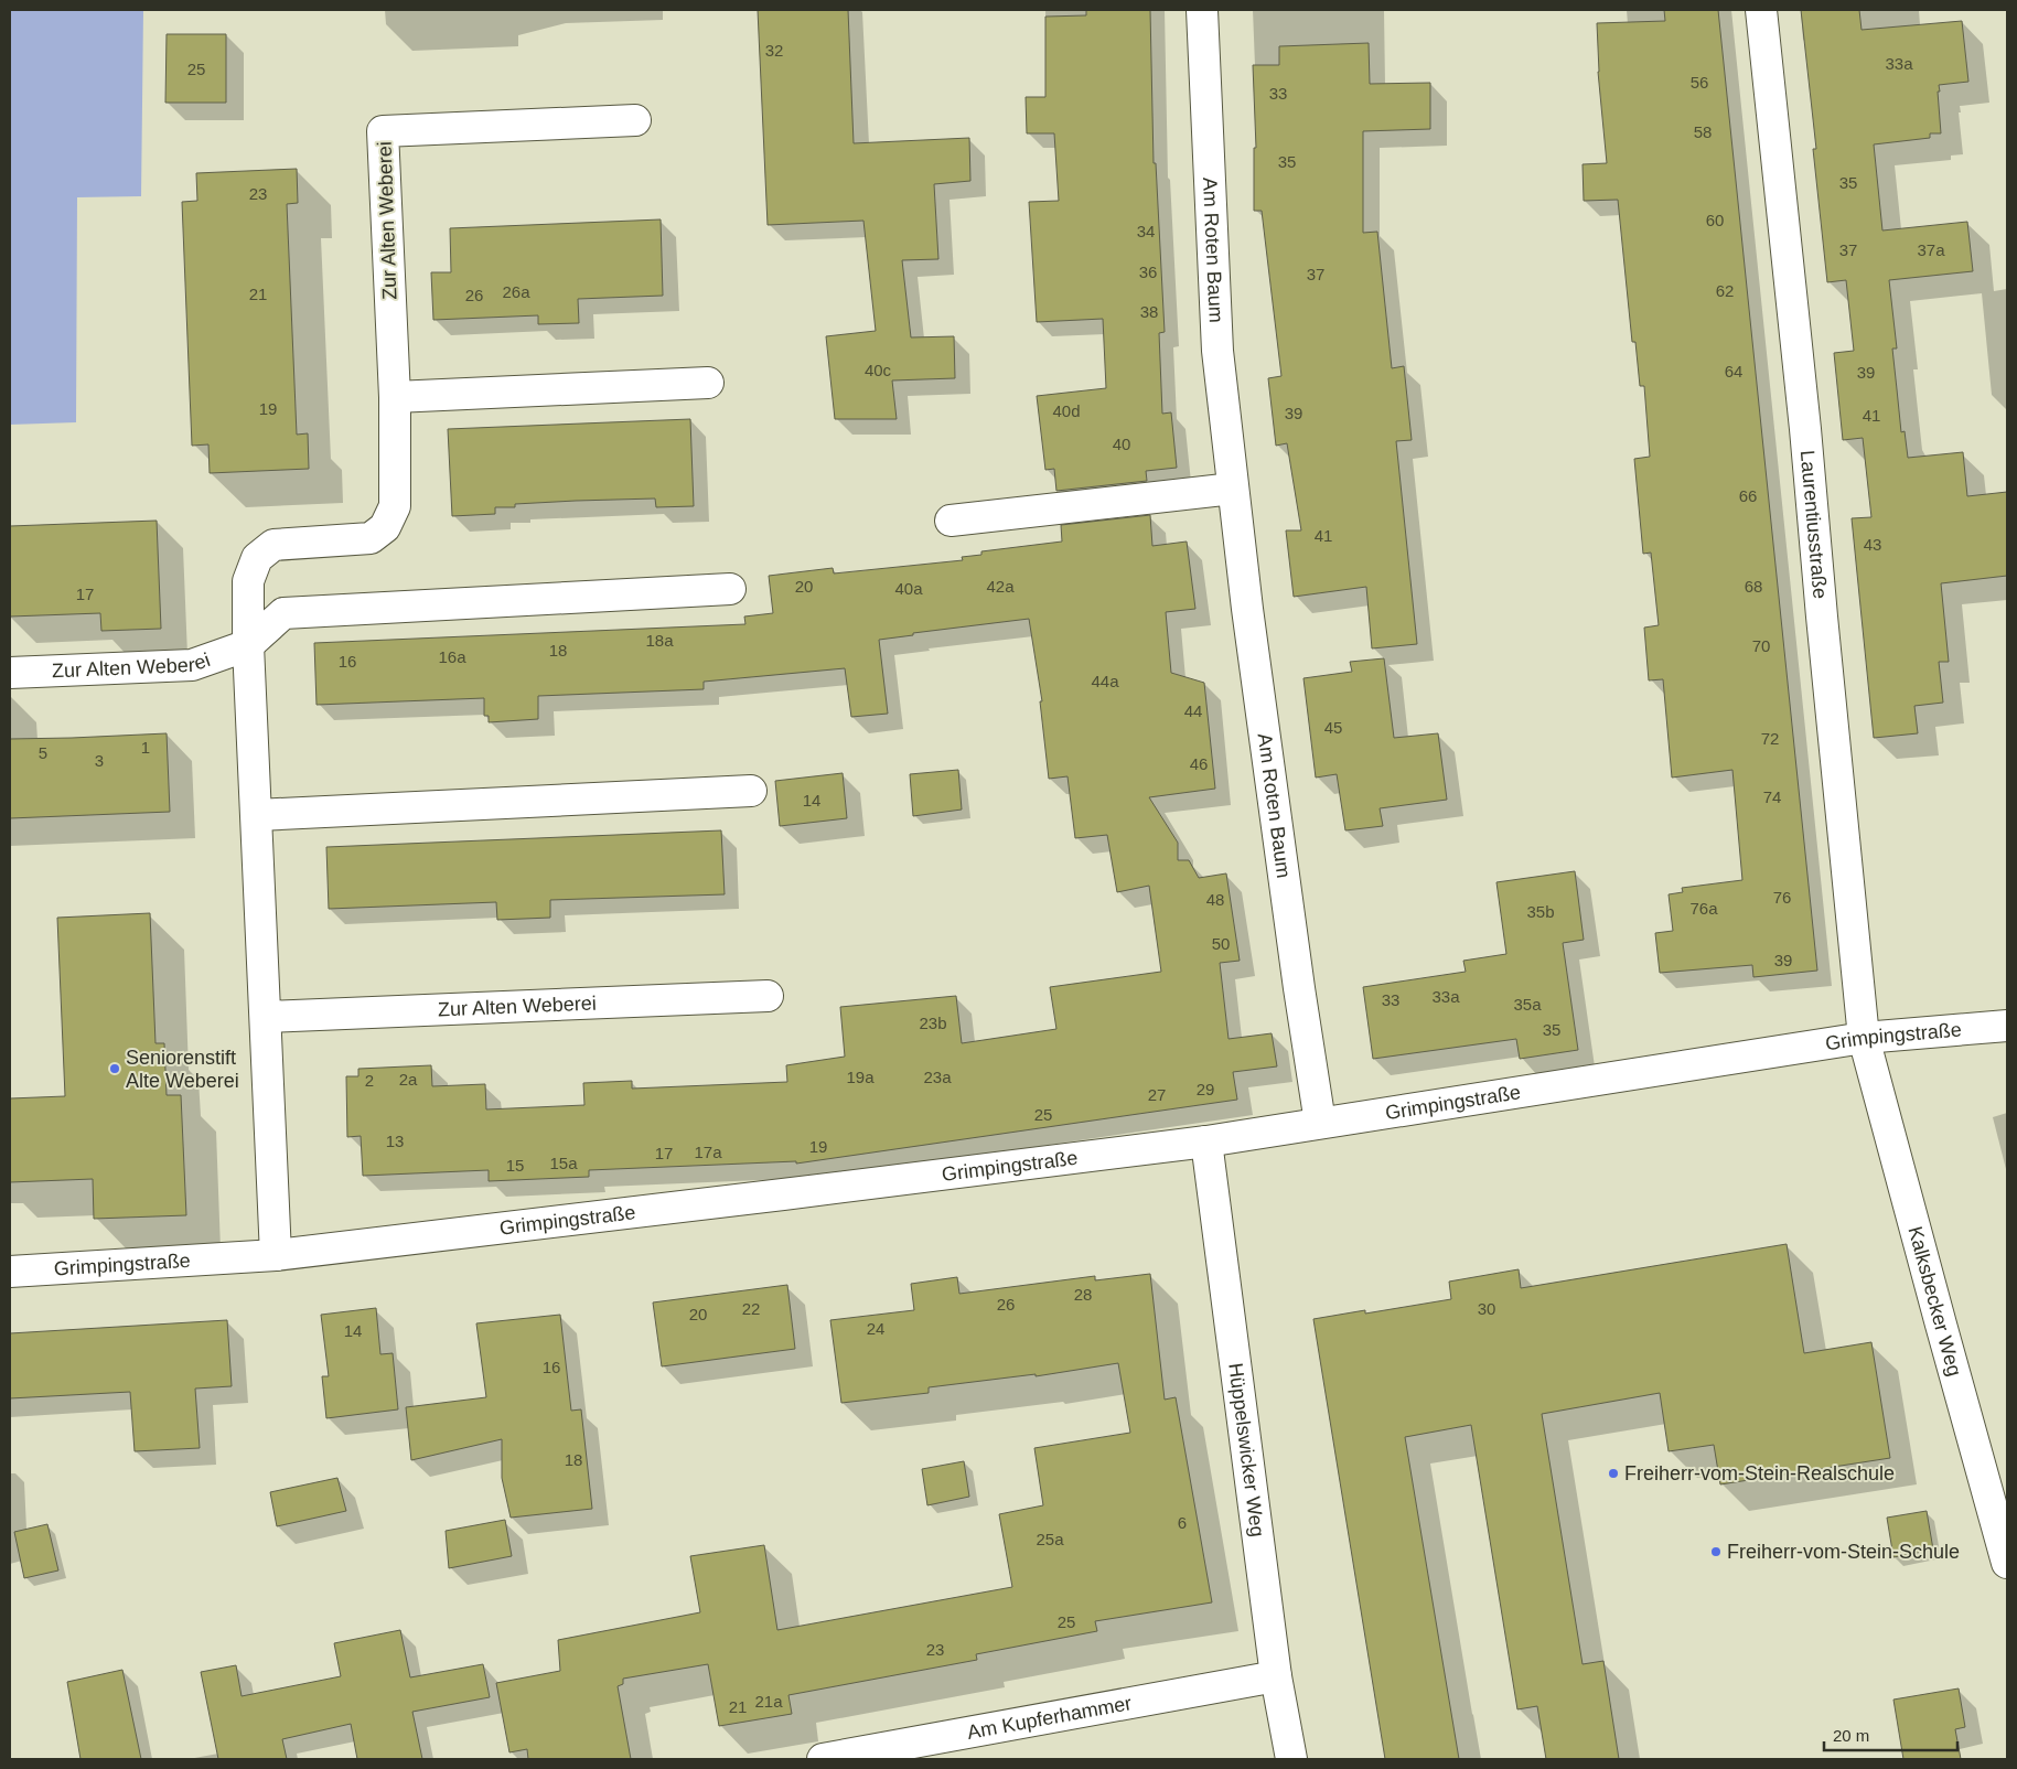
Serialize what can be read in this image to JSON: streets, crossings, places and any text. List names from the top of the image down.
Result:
{
  "streets": {
    "street": [
      "Zur Alten Weberei",
      "Am Roten Baum",
      "Laurentiusstraße",
      "Grimpingstraße",
      "Kalksbecker Weg",
      "Hüppelswicker Weg",
      "Am Kupferhammer"
    ]
  },
  "crossings": [
    ["Zur Alten Weberei", "Grimpingstraße"],
    ["Am Roten Baum", "Grimpingstraße"],
    ["Laurentiusstraße", "Grimpingstraße"],
    ["Laurentiusstraße", "Kalksbecker Weg"],
    ["Grimpingstraße", "Kalksbecker Weg"],
    ["Grimpingstraße", "Hüppelswicker Weg"],
    ["Hüppelswicker Weg", "Am Kupferhammer"]
  ],
  "places": ["Seniorenstift Alte Weberei", "Freiherr-vom-Stein-Realschule", "Freiherr-vom-Stein-Schule"],
  "house_numbers": [
    "32",
    "33a",
    "25",
    "56",
    "33",
    "58",
    "35",
    "35",
    "23",
    "60",
    "34",
    "37",
    "37a",
    "36",
    "37",
    "62",
    "26a",
    "21",
    "26",
    "38",
    "40c",
    "64",
    "39",
    "19",
    "40d",
    "39",
    "41",
    "40",
    "66",
    "41",
    "43",
    "20",
    "42a",
    "68",
    "40a",
    "17",
    "18a",
    "70",
    "18",
    "16a",
    "16",
    "44a",
    "44",
    "45",
    "72",
    "1",
    "5",
    "3",
    "46",
    "74",
    "14",
    "76",
    "48",
    "76a",
    "35b",
    "50",
    "39",
    "33a",
    "33",
    "35a",
    "23b",
    "35",
    "19a",
    "23a",
    "2a",
    "2",
    "29",
    "27",
    "25",
    "13",
    "19",
    "17a",
    "17",
    "15a",
    "15",
    "28",
    "26",
    "22",
    "30",
    "20",
    "24",
    "14",
    "16",
    "18",
    "6",
    "25a",
    "25",
    "23",
    "21a",
    "21"
  ],
  "scale_bar": "20 m"
}
